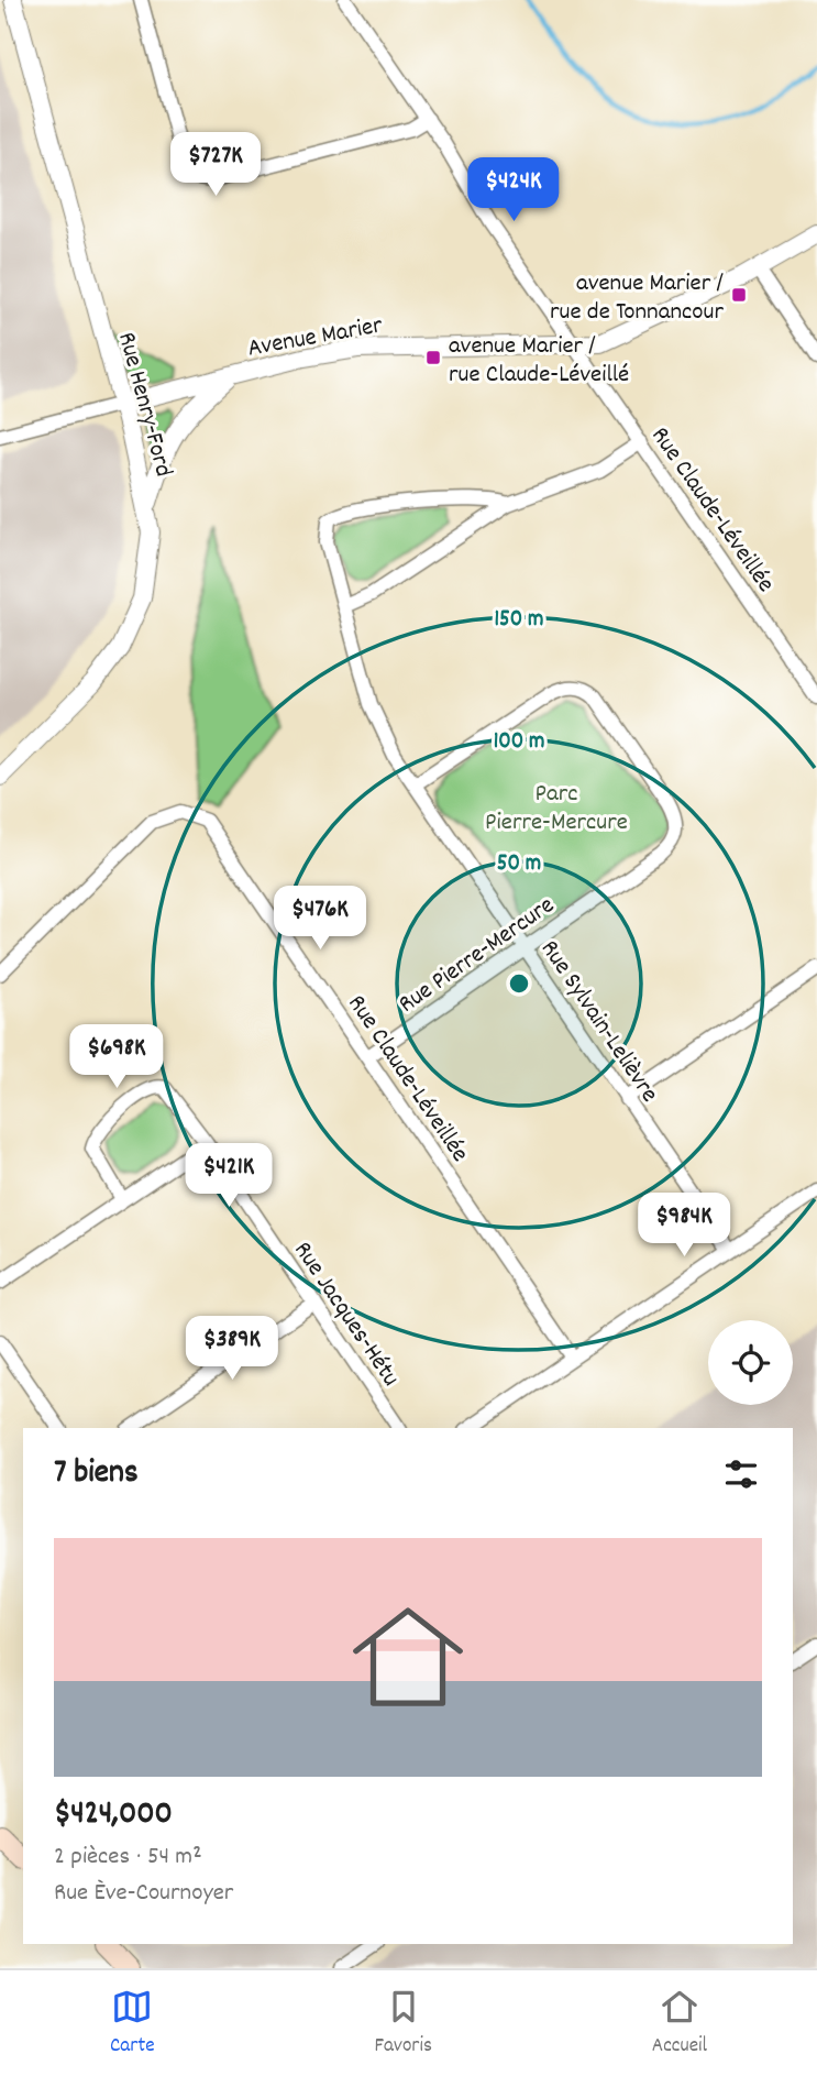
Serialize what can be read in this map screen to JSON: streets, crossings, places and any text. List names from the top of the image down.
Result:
{
  "streets": {
    "street": [
      "Avenue Marier",
      "Rue Henry-Ford",
      "Rue Claude-Léveillée",
      "Rue Pierre-Mercure",
      "Rue Sylvain-Lelièvre",
      "Rue Jacques-Hétu"
    ]
  },
  "crossings": [
    ["Avenue Marier", "Rue Henry-Ford"],
    ["Avenue Marier", "Rue Claude-Léveillée"],
    ["Rue Claude-Léveillée", "Rue Pierre-Mercure"],
    ["Rue Claude-Léveillée", "Rue Sylvain-Lelièvre"],
    ["Rue Pierre-Mercure", "Rue Sylvain-Lelièvre"]
  ],
  "parks": ["Parc Pierre-Mercure"],
  "places": {
    "transit": ["avenue Marier / rue de Tonnancour", "avenue Marier / rue Claude-Léveillé"]
  },
  "page": {
    "price": [
      "$727K",
      "$424K",
      "$476K",
      "$698K",
      "$421K",
      "$984K",
      "$389K"
    ],
    "heading": "7 biens",
    "list": [
      {
        "name": "$424,000",
        "note": "2 pièces · 54 m² · Rue Ève-Cournoyer"
      }
    ],
    "tabs": ["Carte", "Favoris", "Accueil"]
  },
  "rings": ["150 m", "100 m", "50 m"]
}
